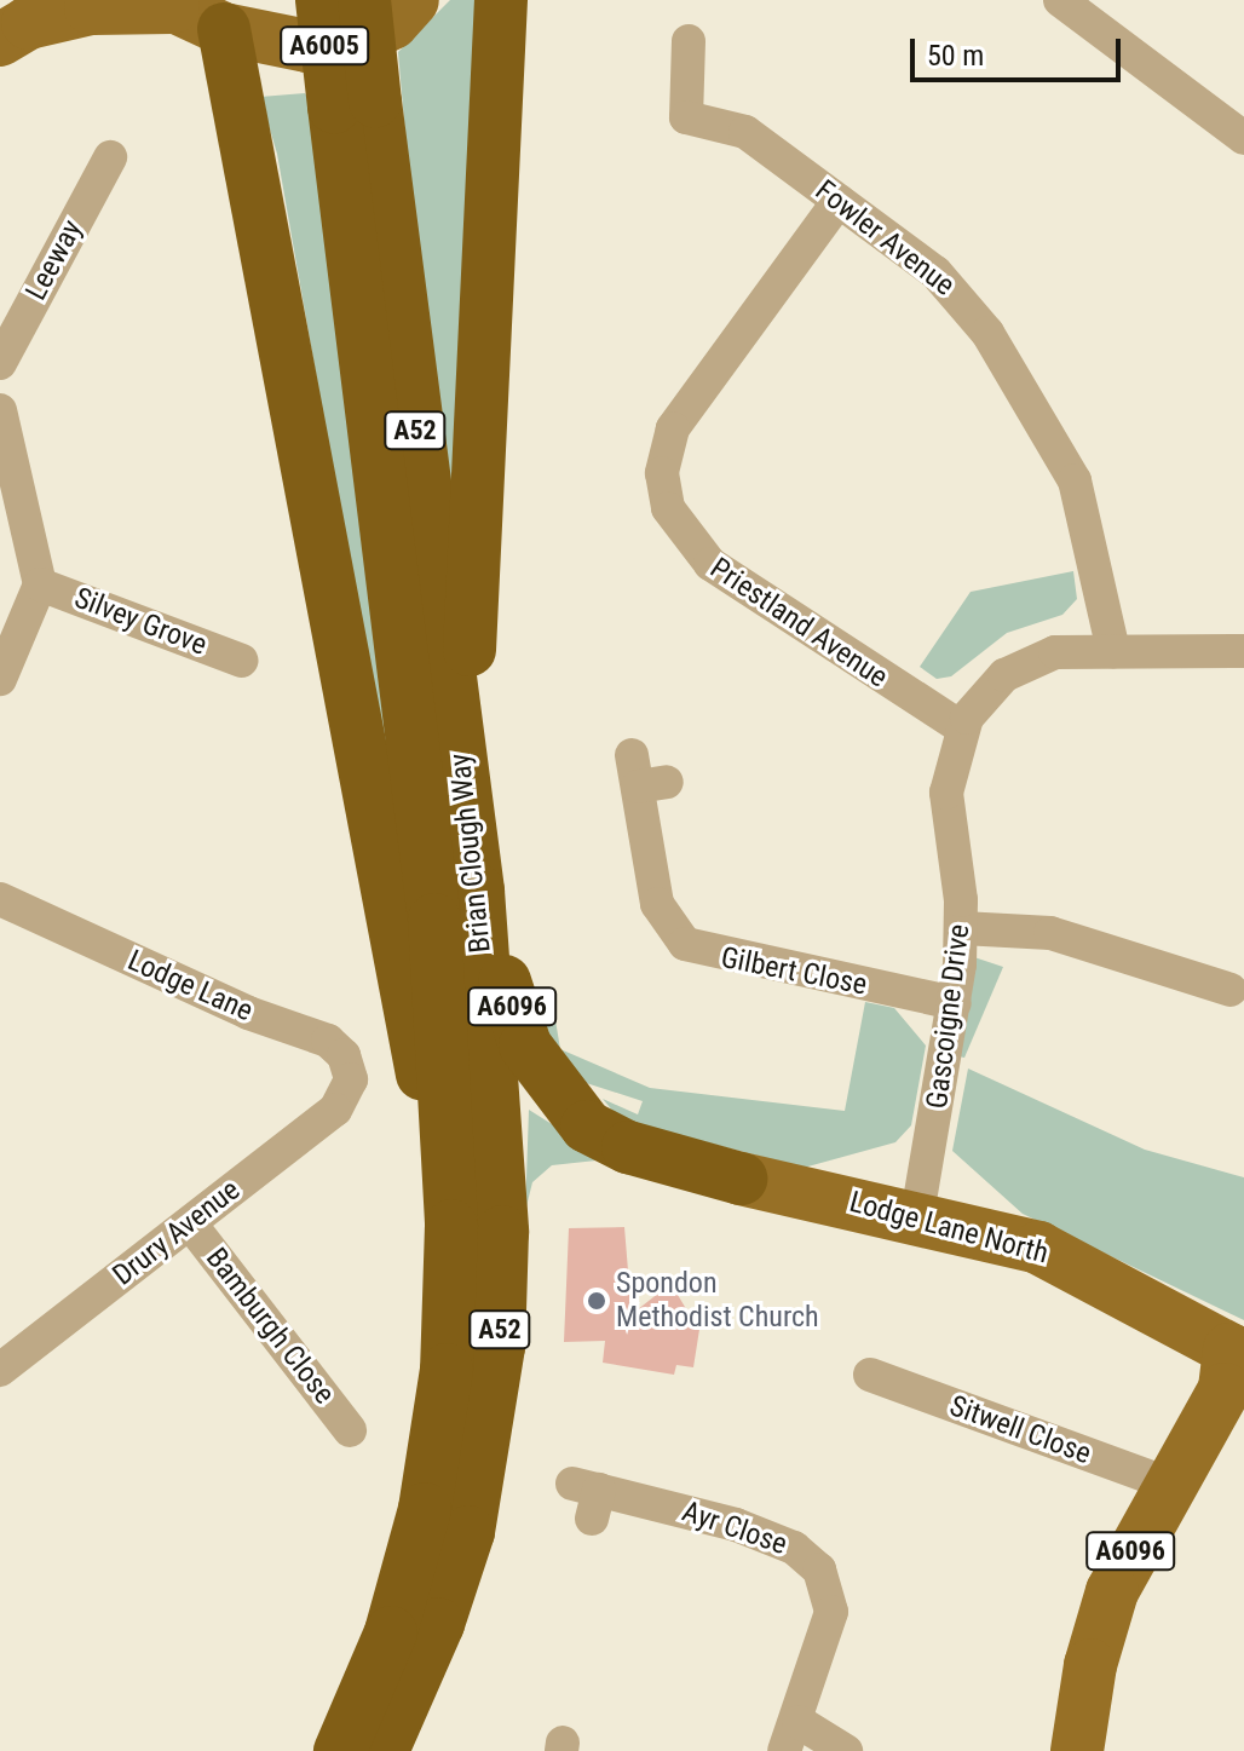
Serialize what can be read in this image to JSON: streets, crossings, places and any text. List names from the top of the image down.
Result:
{
  "streets": {
    "highway": ["A52", "Brian Clough Way", "A6096"],
    "main road": ["A6005", "Lodge Lane North"],
    "street": [
      "Fowler Avenue",
      "Leeway",
      "Silvey Grove",
      "Priestland Avenue",
      "Gilbert Close",
      "Lodge Lane",
      "Gascoigne Drive",
      "Drury Avenue",
      "Bamburgh Close",
      "Sitwell Close",
      "Ayr Close"
    ]
  },
  "crossings": [
    ["Fowler Avenue", "Priestland Avenue"],
    ["Fowler Avenue", "Gascoigne Drive"],
    ["Priestland Avenue", "Gascoigne Drive"],
    ["Brian Clough Way", "A6096"],
    ["Gilbert Close", "Gascoigne Drive"],
    ["Lodge Lane", "Drury Avenue"],
    ["A6096", "Lodge Lane North"],
    ["A6096", "Sitwell Close"],
    ["Gascoigne Drive", "Lodge Lane North"],
    ["Lodge Lane North", "Sitwell Close"],
    ["Drury Avenue", "Bamburgh Close"]
  ],
  "places": ["Spondon Methodist Church"],
  "scale_bar": "50 m"
}
